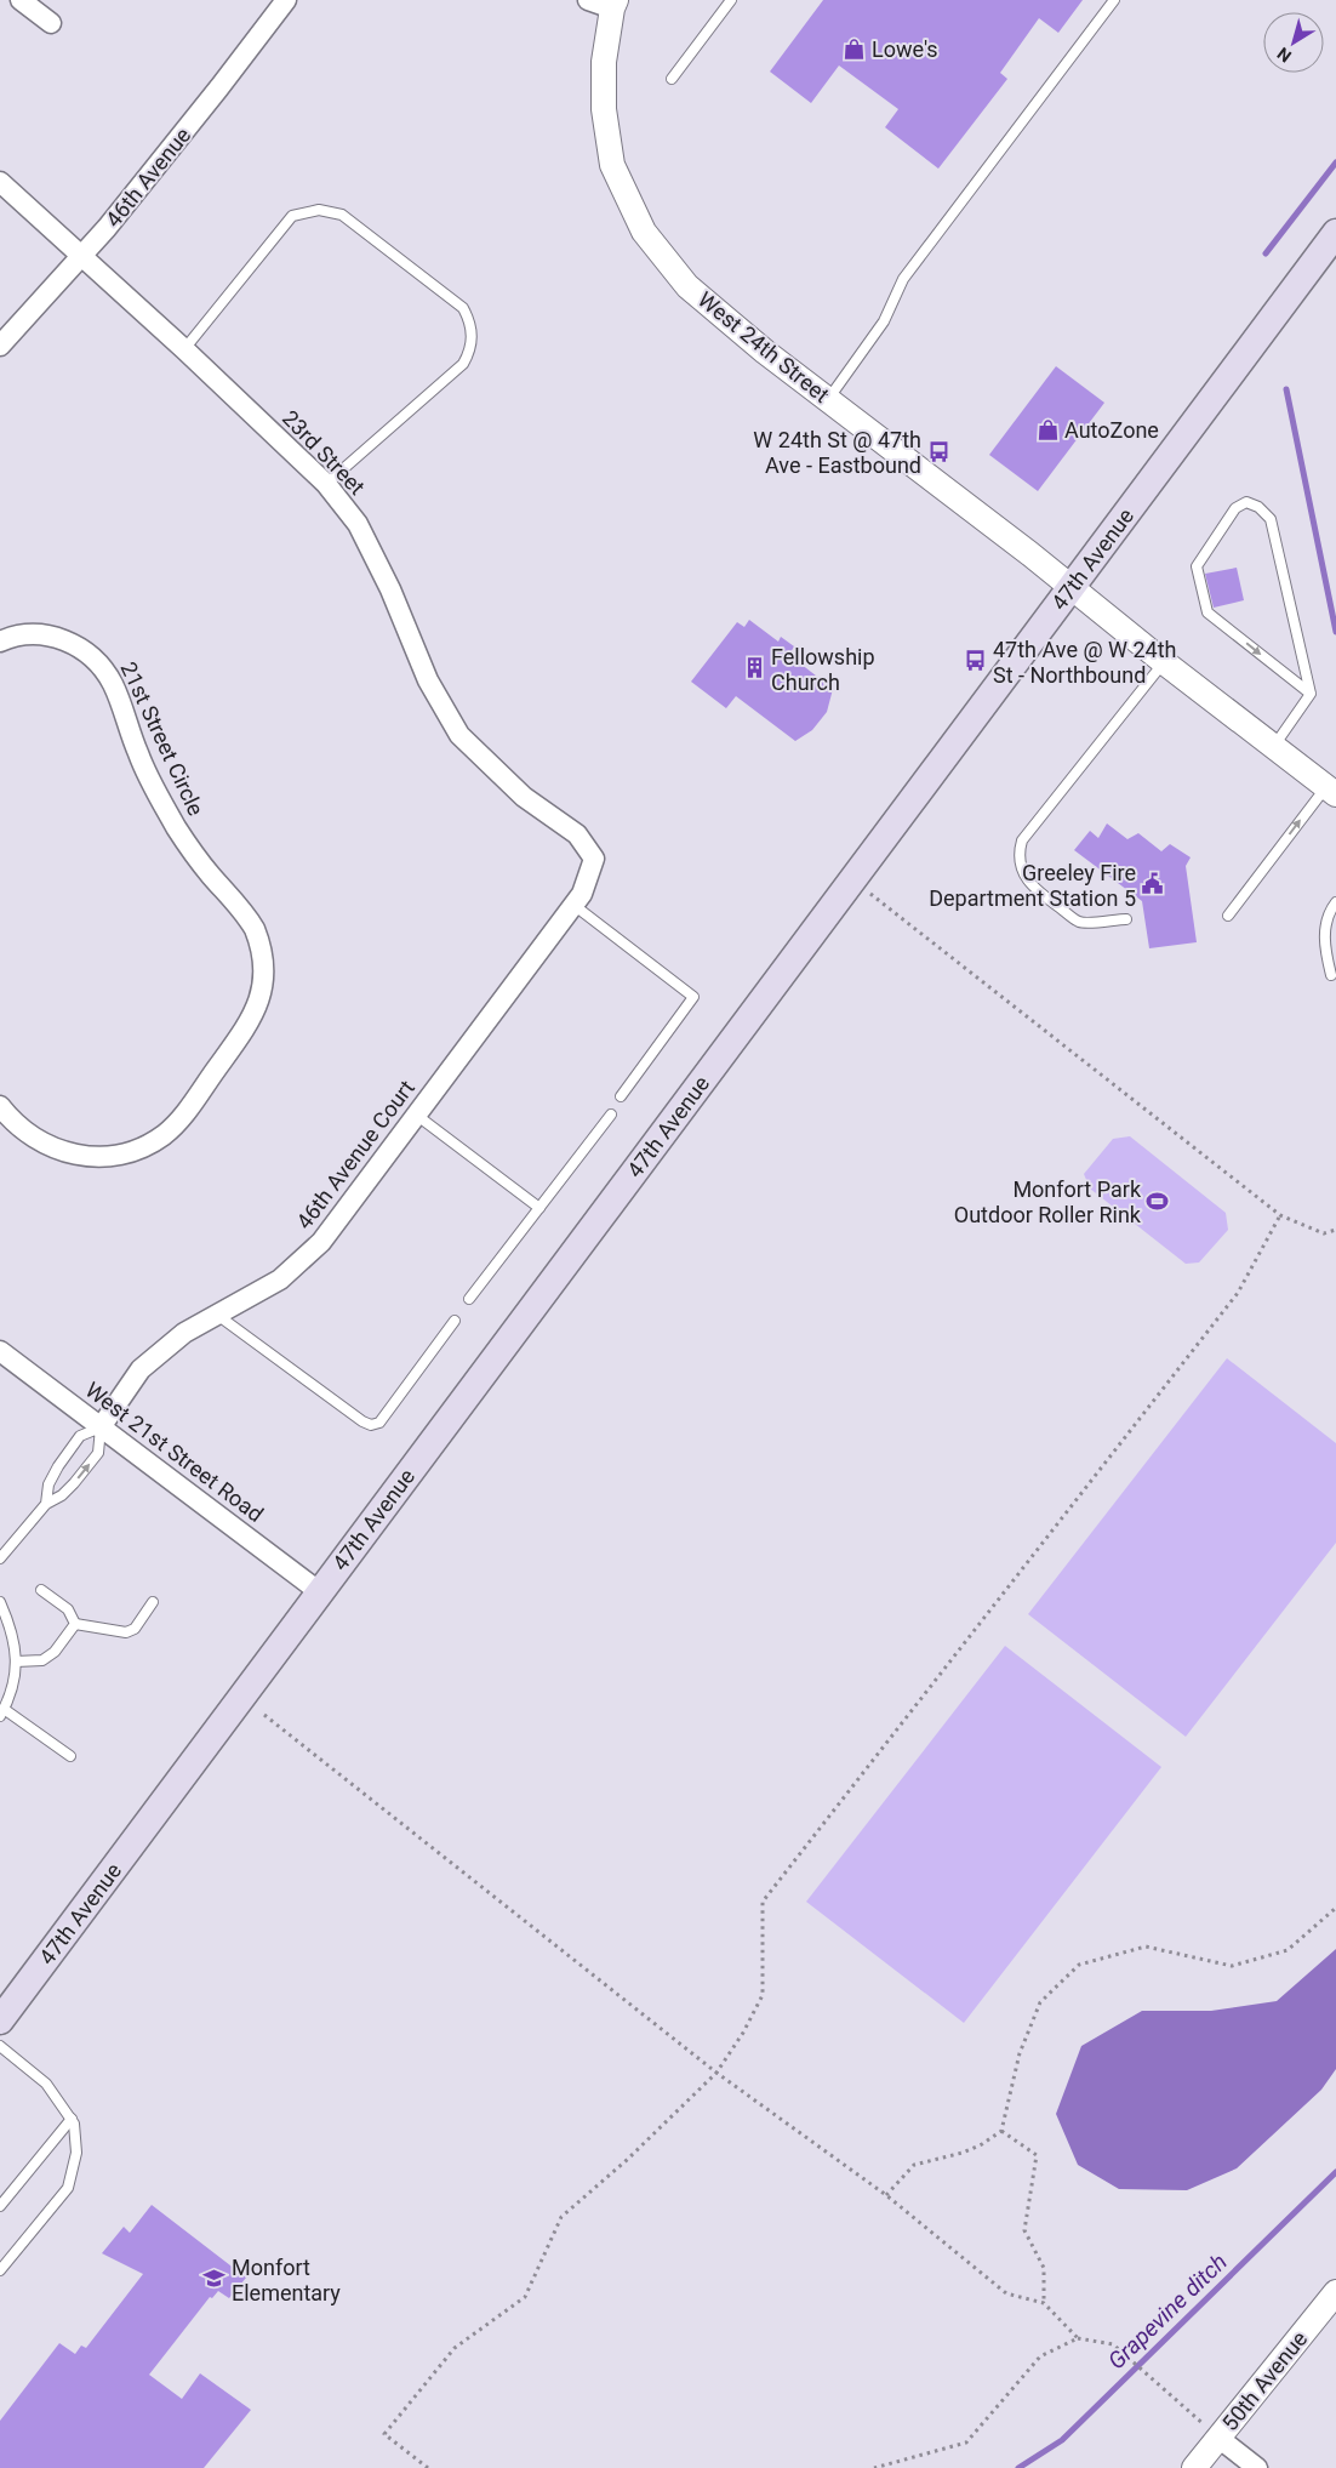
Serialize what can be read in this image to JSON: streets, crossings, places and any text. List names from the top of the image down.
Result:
{
  "streets": {
    "main road": ["47th Avenue"],
    "street": [
      "46th Avenue",
      "West 24th Street",
      "23rd Street",
      "21st Street Circle",
      "46th Avenue Court",
      "West 21st Street Road",
      "50th Avenue"
    ]
  },
  "crossings": [
    ["46th Avenue", "23rd Street"],
    ["West 24th Street", "47th Avenue"],
    ["23rd Street", "46th Avenue Court"],
    ["47th Avenue", "West 21st Street Road"],
    ["46th Avenue Court", "West 21st Street Road"]
  ],
  "water": ["Grapevine ditch"],
  "places": {
    "shop": ["Lowe's", "AutoZone"],
    "bus stop": ["W 24th St @ 47th Ave - Eastbound", "47th Ave @ W 24th St - Northbound"],
    "building": ["Fellowship Church"],
    "public building": ["Greeley Fire Department Station 5"],
    "sports": ["Monfort Park Outdoor Roller Rink"],
    "school or university": ["Monfort Elementary"]
  },
  "north": "bottom left"
}
